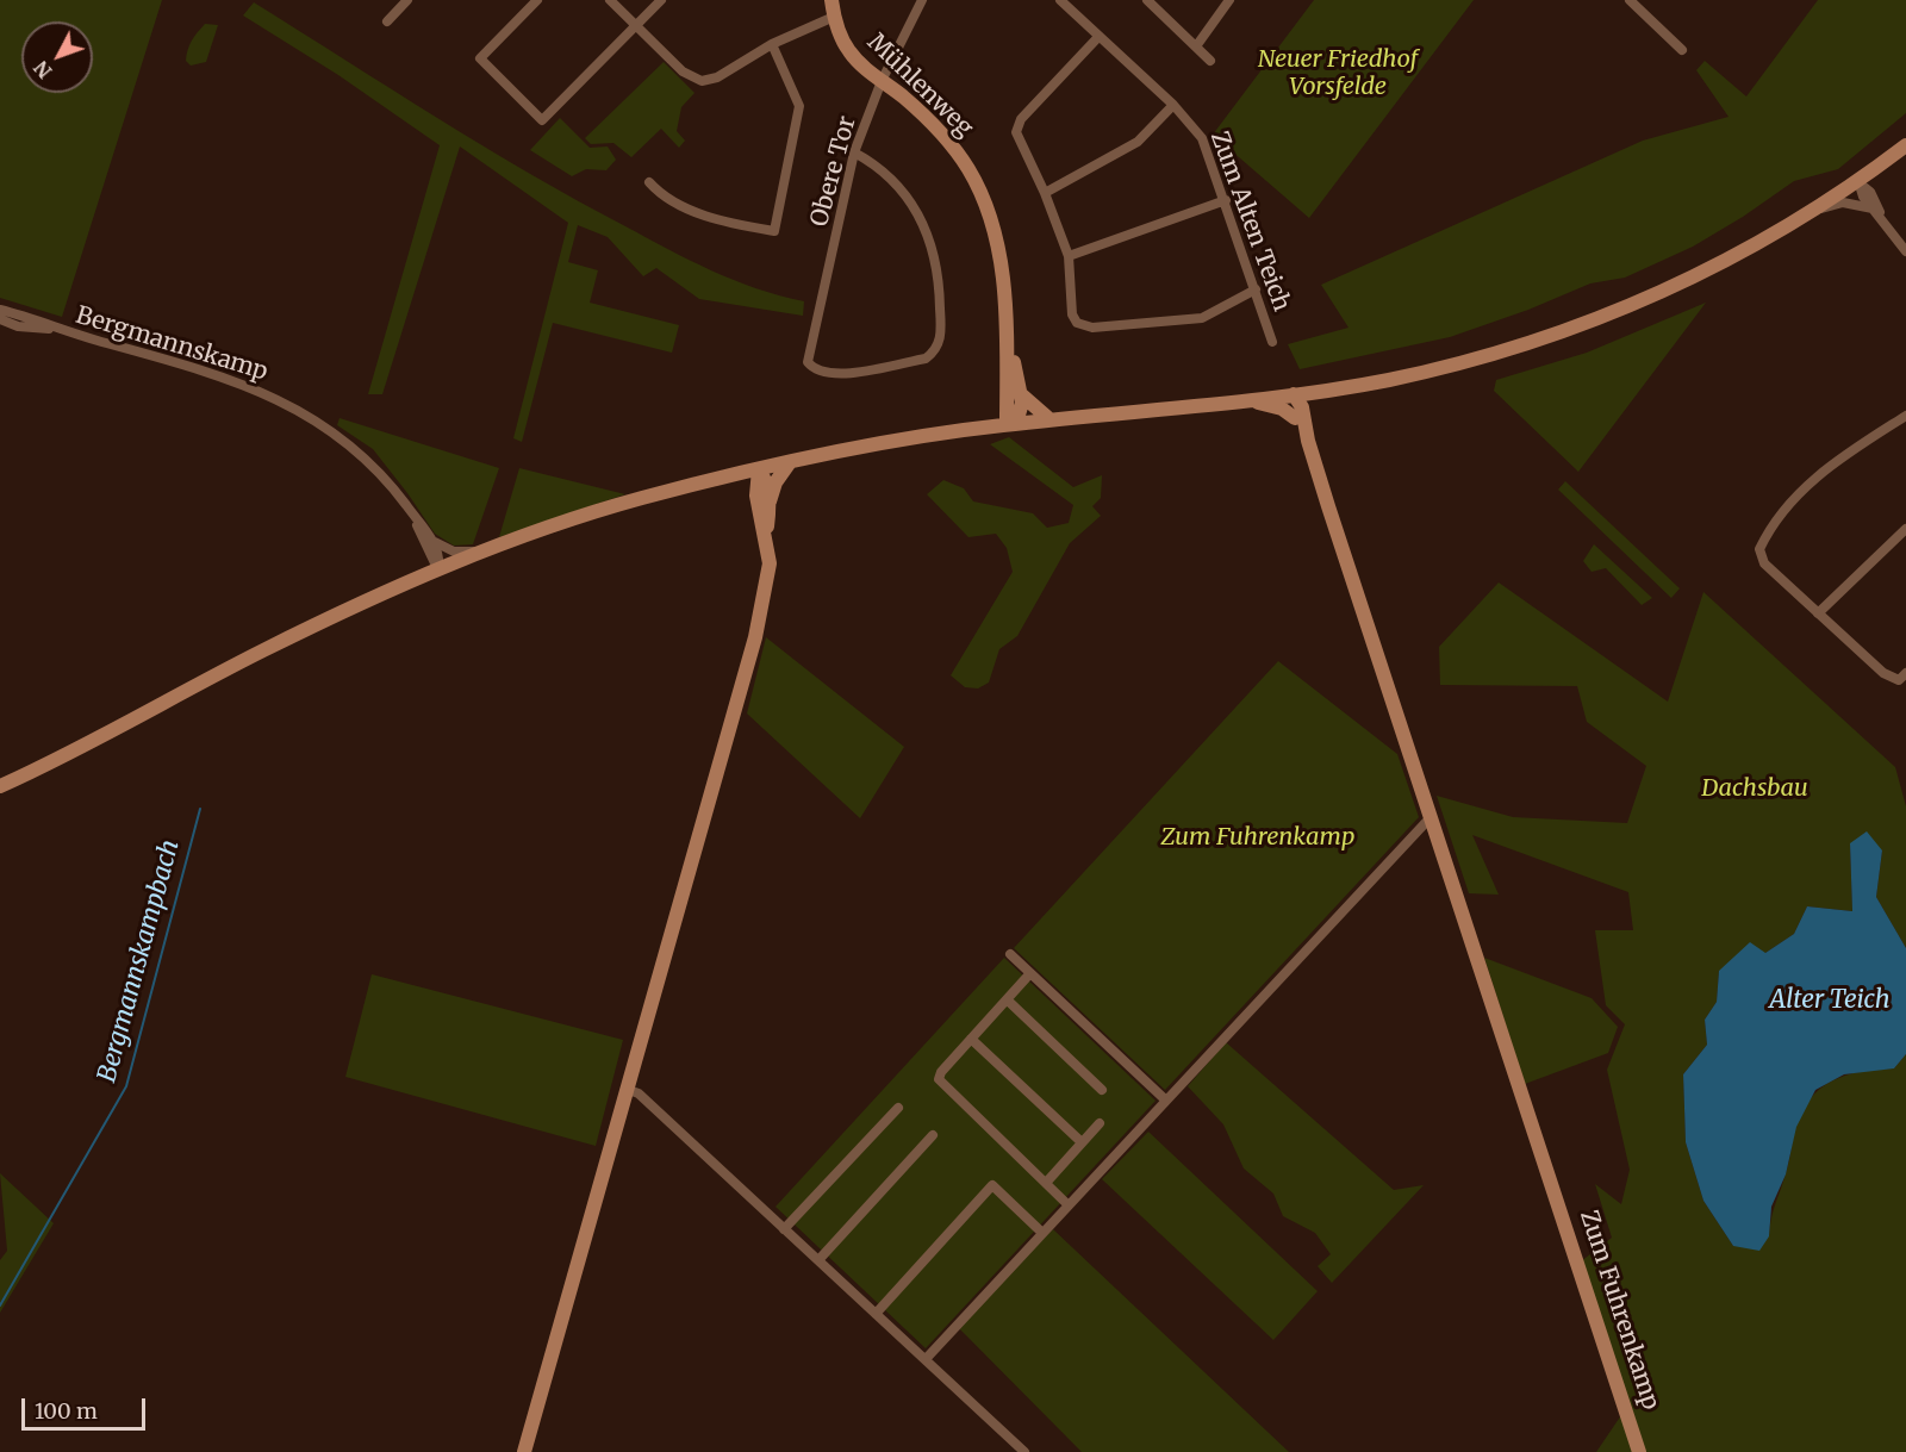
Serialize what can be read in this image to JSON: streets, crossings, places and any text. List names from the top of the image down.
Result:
{
  "streets": {
    "main road": ["Mühlenweg", "Zum Fuhrenkamp"],
    "street": ["Obere Tor", "Zum Alten Teich", "Bergmannskamp"]
  },
  "crossings": [
    ["Mühlenweg", "Obere Tor"]
  ],
  "water": ["Bergmannskampbach", "Alter Teich"],
  "parks": ["Neuer Friedhof Vorsfelde", "Dachsbau", "Zum Fuhrenkamp"],
  "scale_bar": "100 m",
  "north": "bottom left"
}
